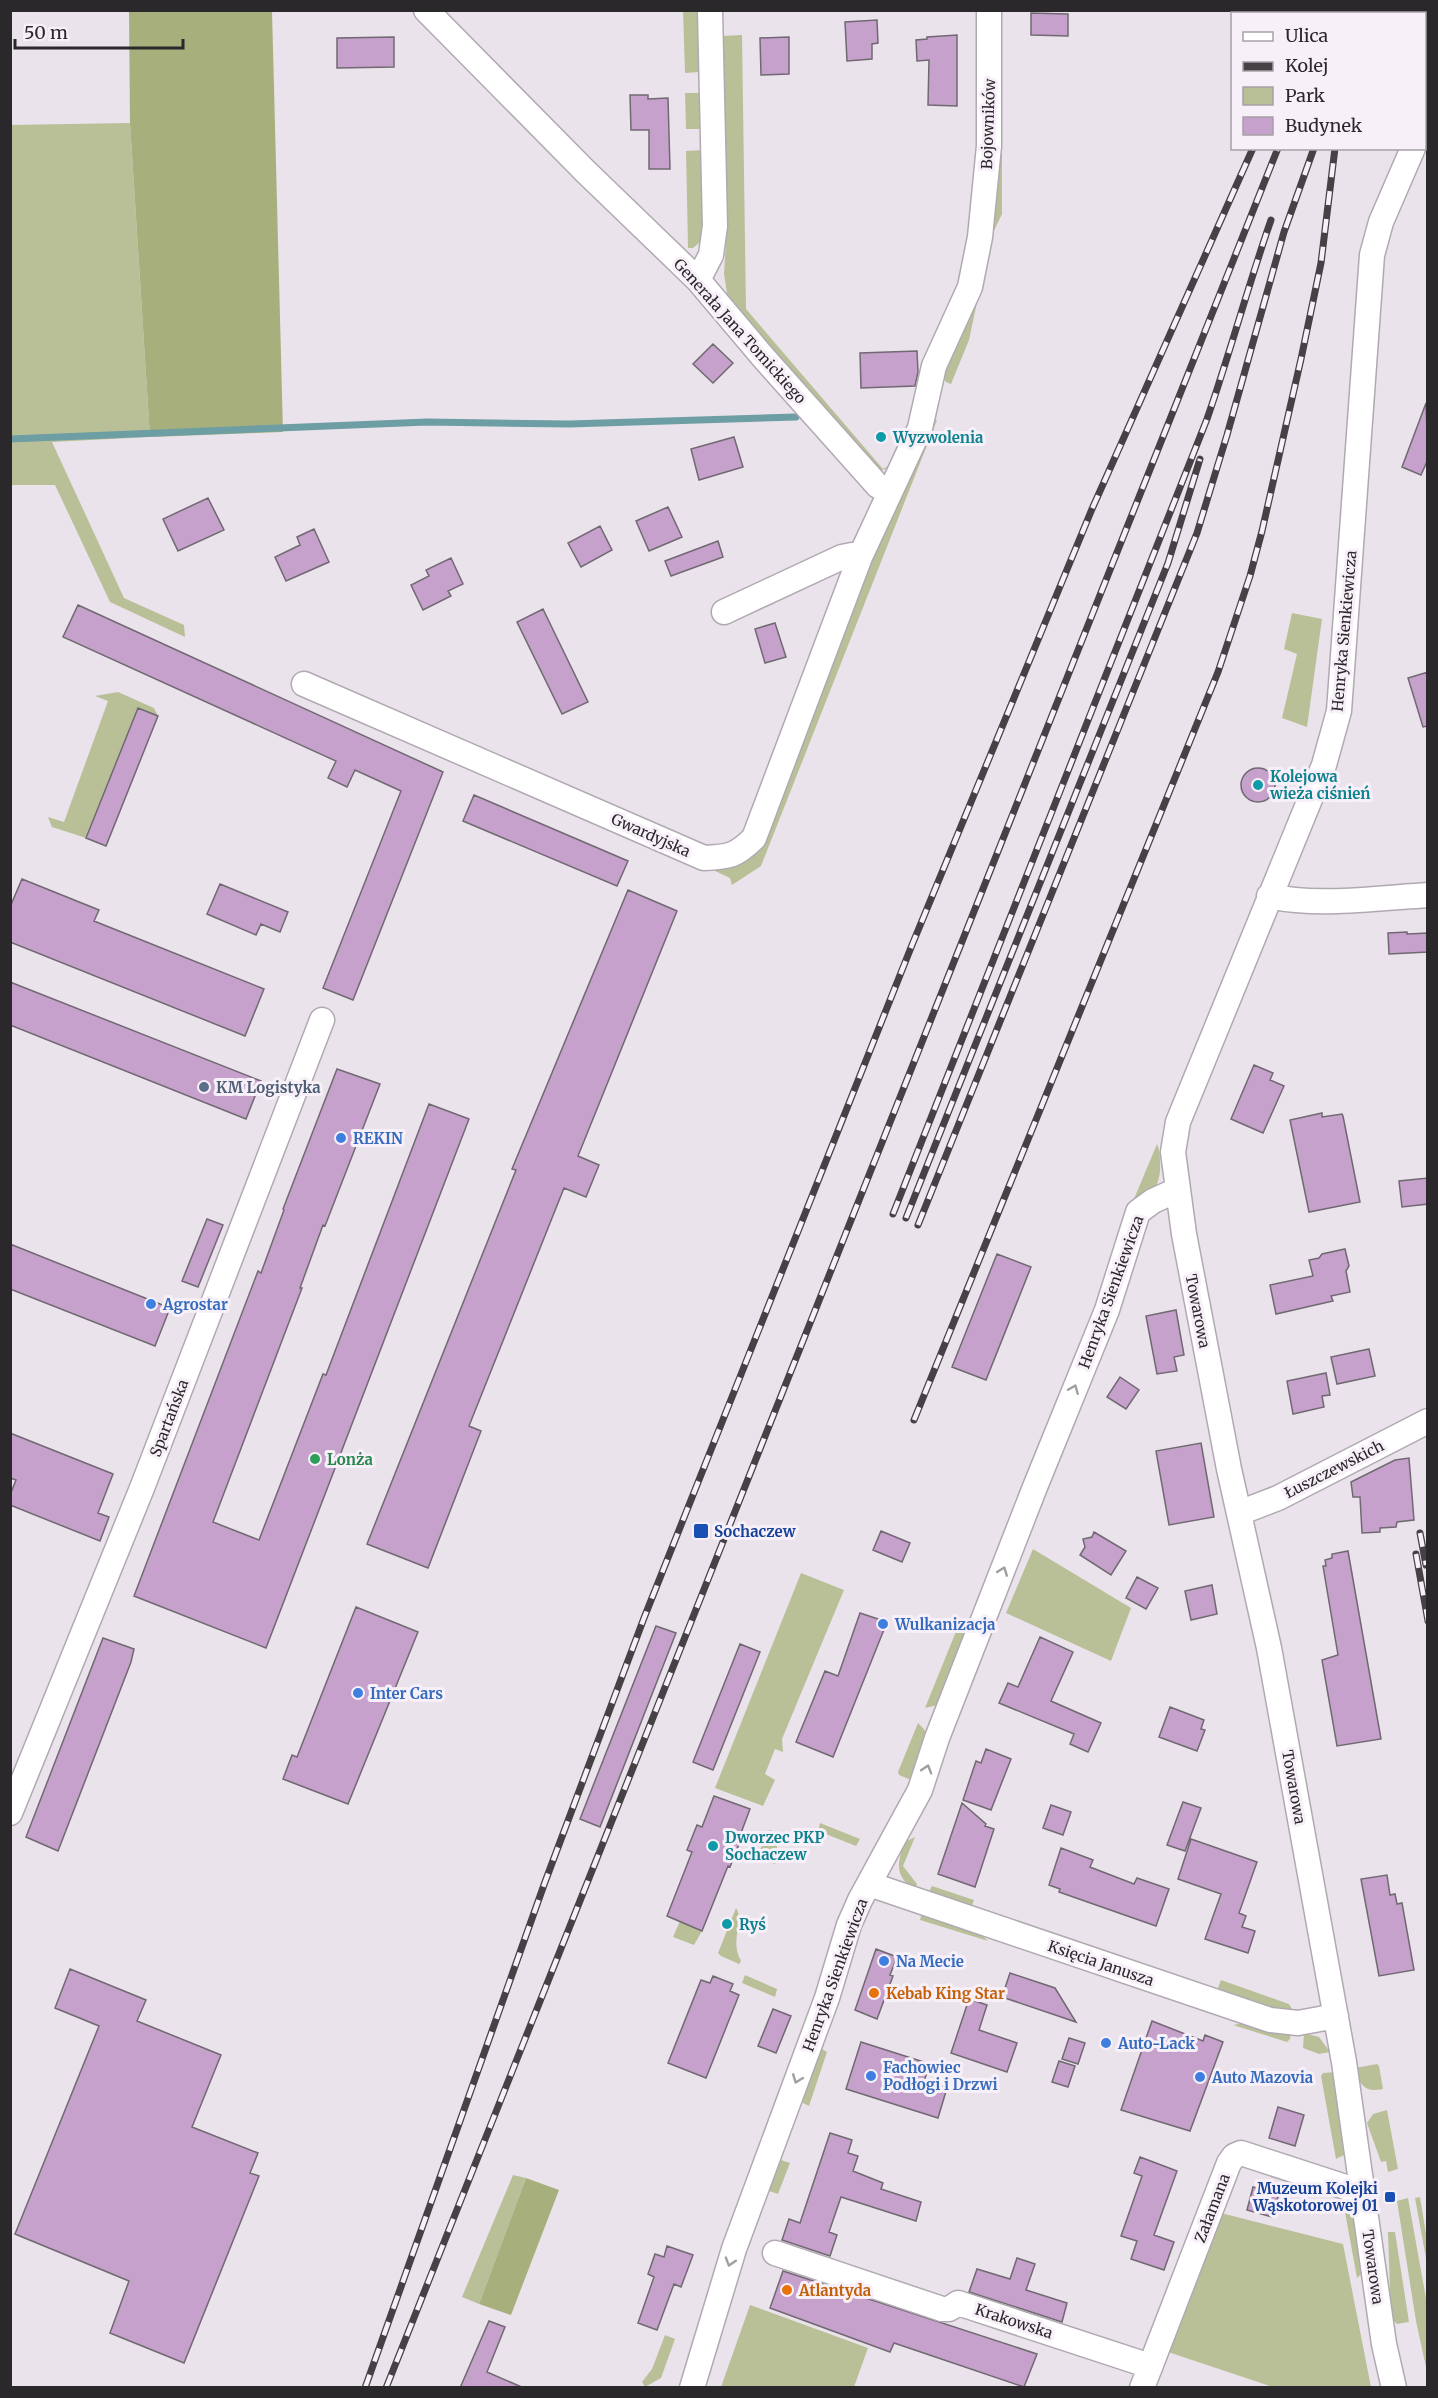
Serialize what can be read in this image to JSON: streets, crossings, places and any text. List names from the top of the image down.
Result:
{
  "streets": {
    "street": [
      "Bojowników",
      "Generała Jana Tomickiego",
      "Henryka Sienkiewicza",
      "Gwardyjska",
      "Towarowa",
      "Spartańska",
      "Łuszczewskich",
      "Księcia Janusza",
      "Załamana",
      "Krakowska"
    ]
  },
  "crossings": [
    ["Bojowników", "Generała Jana Tomickiego"],
    ["Bojowników", "Gwardyjska"],
    ["Generała Jana Tomickiego", "Gwardyjska"],
    ["Henryka Sienkiewicza", "Towarowa"],
    ["Henryka Sienkiewicza", "Księcia Janusza"],
    ["Towarowa", "Łuszczewskich"],
    ["Towarowa", "Księcia Janusza"],
    ["Towarowa", "Załamana"],
    ["Załamana", "Krakowska"]
  ],
  "places": {
    "other": [
      "Wyzwolenia",
      "Kolejowa wieża ciśnień",
      "KM Logistyka",
      "REKIN",
      "Agrostar",
      "Lonża",
      "Wulkanizacja",
      "Inter Cars",
      "Dworzec PKP Sochaczew",
      "Ryś",
      "Na Mecie",
      "Kebab King Star",
      "Auto-Lack",
      "Fachowiec Podłogi i Drzwi",
      "Auto Mazovia",
      "Atlantyda"
    ],
    "transit": ["Sochaczew", "Muzeum Kolejki Wąskotorowej 01"]
  },
  "legend": [
    "Ulica",
    "Kolej",
    "Park",
    "Budynek"
  ],
  "scale_bar": "50 m"
}
